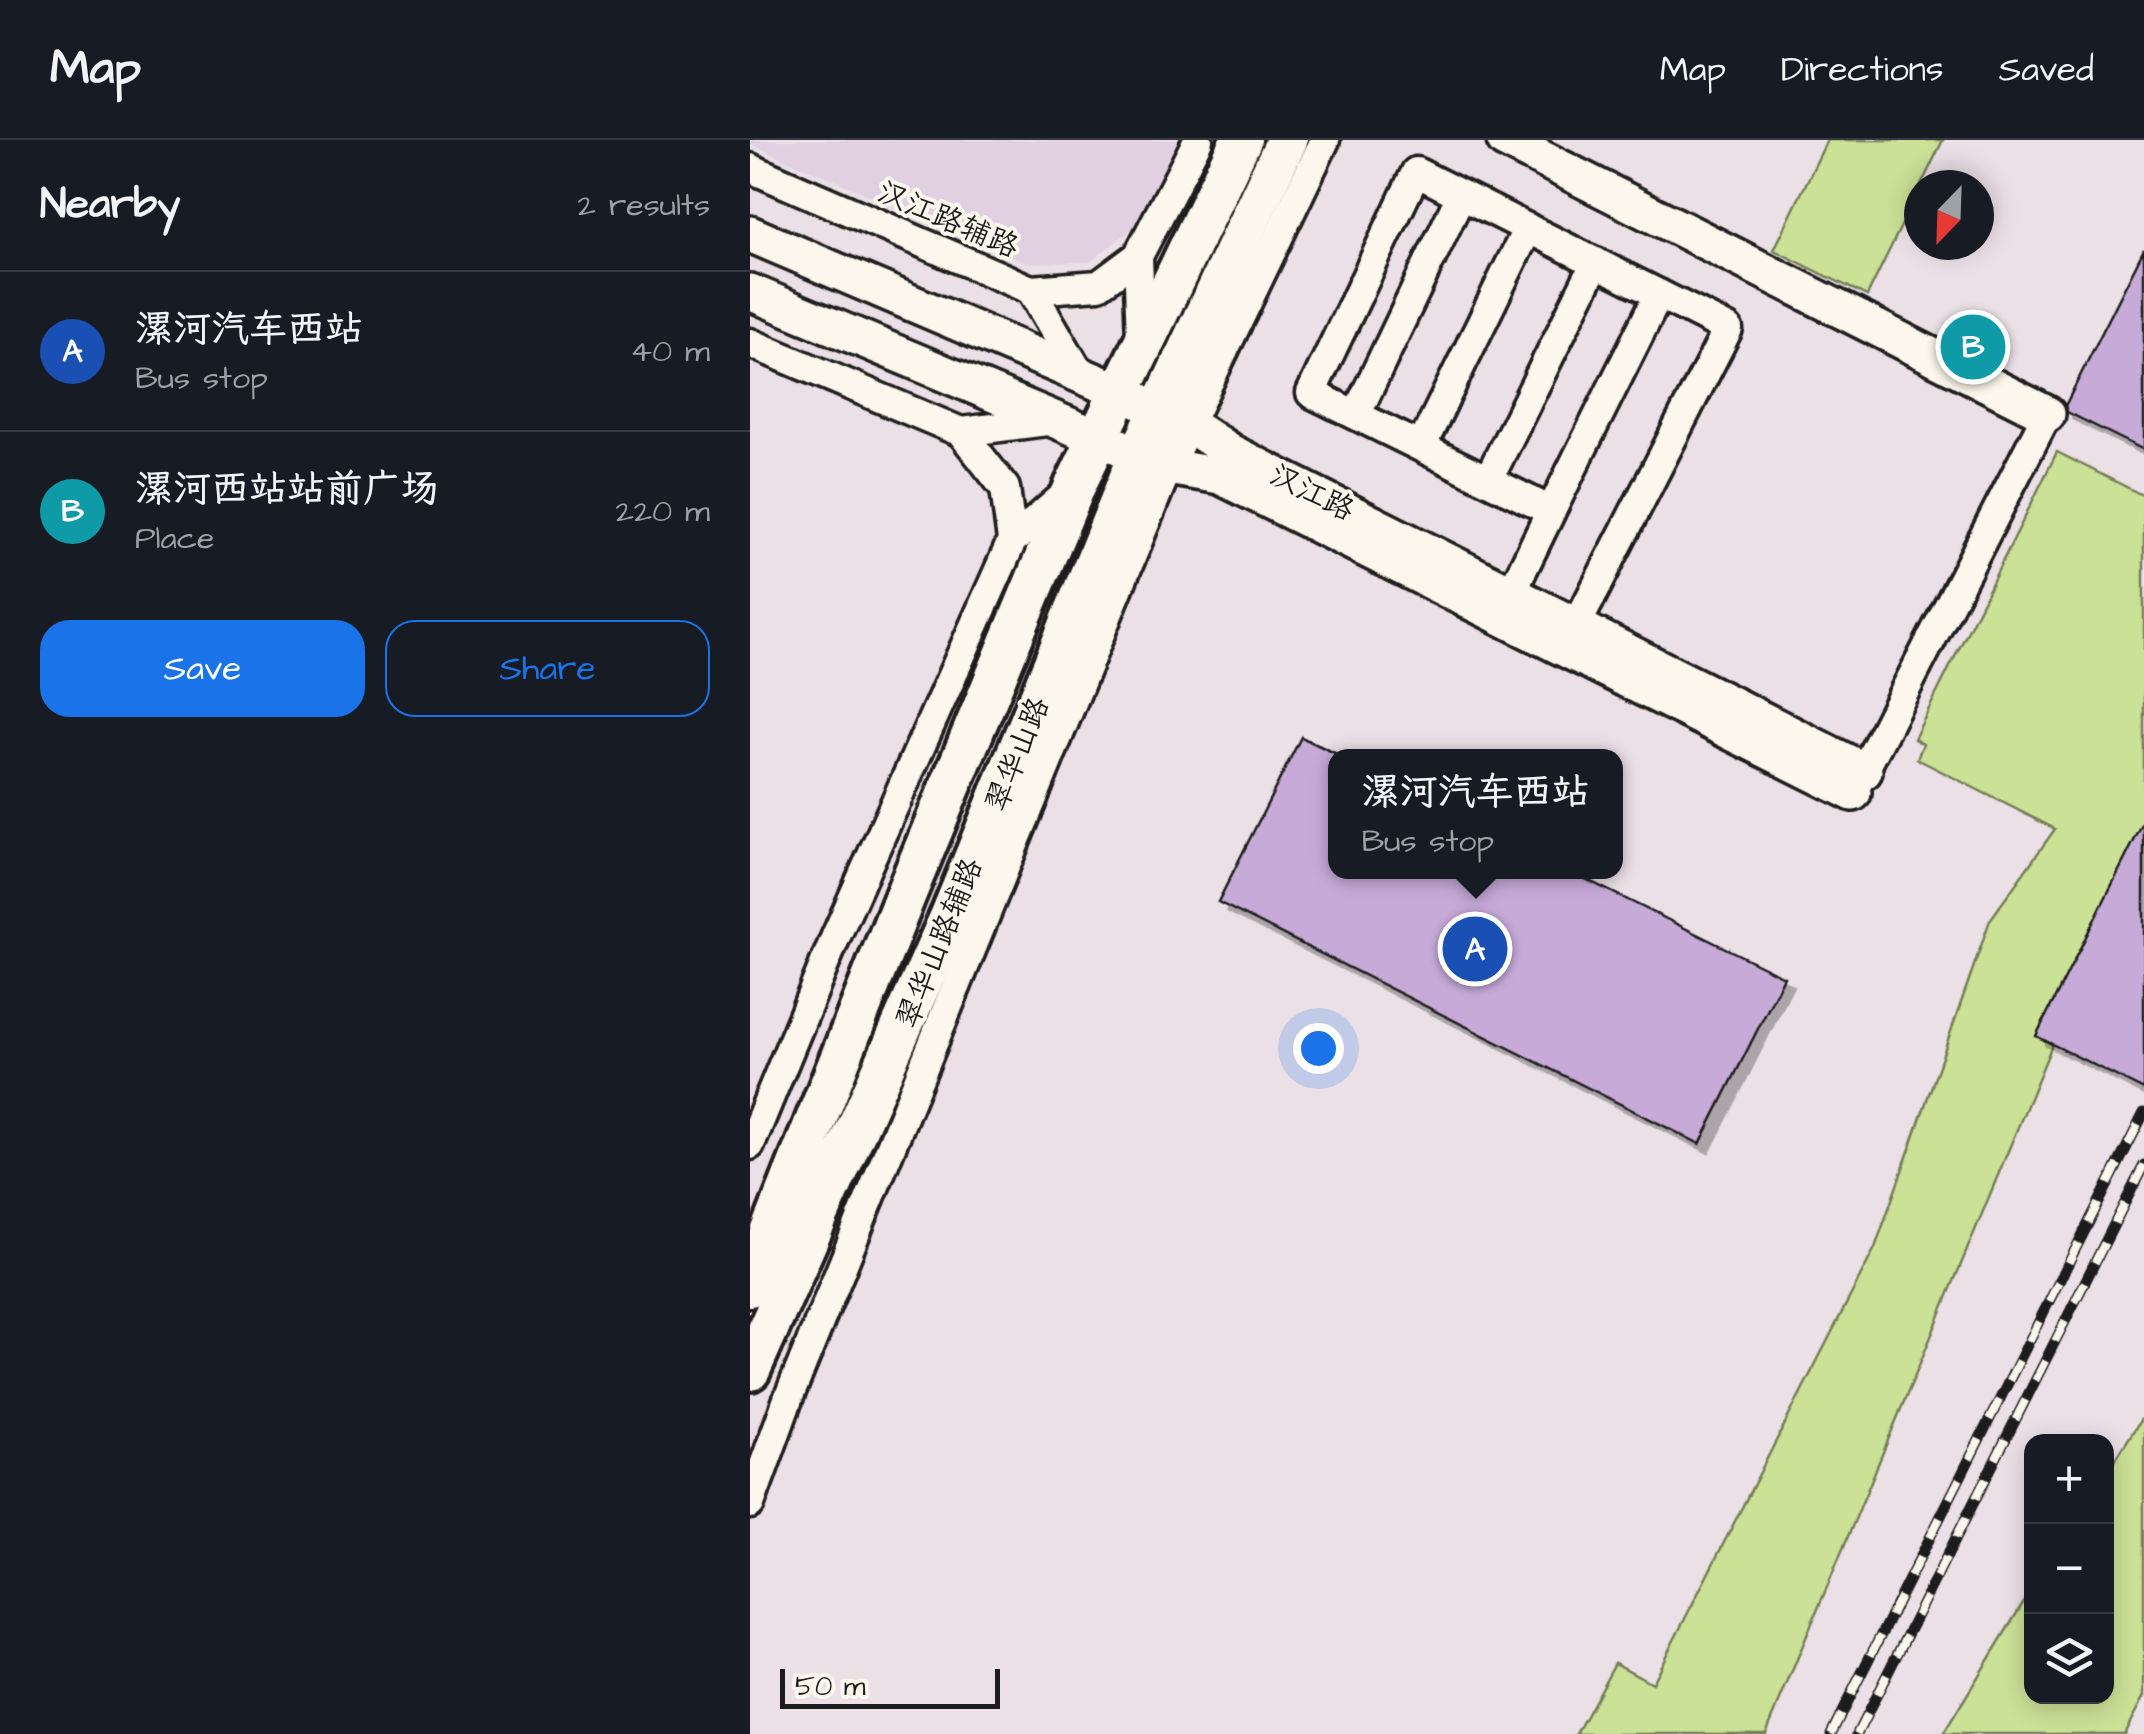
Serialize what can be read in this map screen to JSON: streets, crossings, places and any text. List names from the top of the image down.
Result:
{
  "streets": {
    "main road": ["翠华山路"],
    "street": ["汉江路辅路", "汉江路", "翠华山路辅路"]
  },
  "crossings": [
    ["汉江路辅路", "汉江路"],
    ["汉江路", "翠华山路"],
    ["汉江路", "翠华山路辅路"],
    ["翠华山路", "翠华山路辅路"]
  ],
  "scale_bar": "50 m",
  "north": "bottom left",
  "page": {
    "header": "Map",
    "nav": ["Map", "Directions", "Saved"],
    "heading": ["Nearby", "2 results"],
    "list": [
      {
        "mark": "A",
        "name": "漯河汽车西站",
        "note": "Bus stop",
        "value": "40 m"
      },
      {
        "mark": "B",
        "name": "漯河西站站前广场",
        "note": "Place",
        "value": "220 m"
      }
    ],
    "pins": ["B", "A"],
    "buttons": ["Save", "Share"],
    "popup": ["漯河汽车西站", "Bus stop"],
    "map_buttons": ["+", "−"],
    "scale": "50 m"
  }
}
